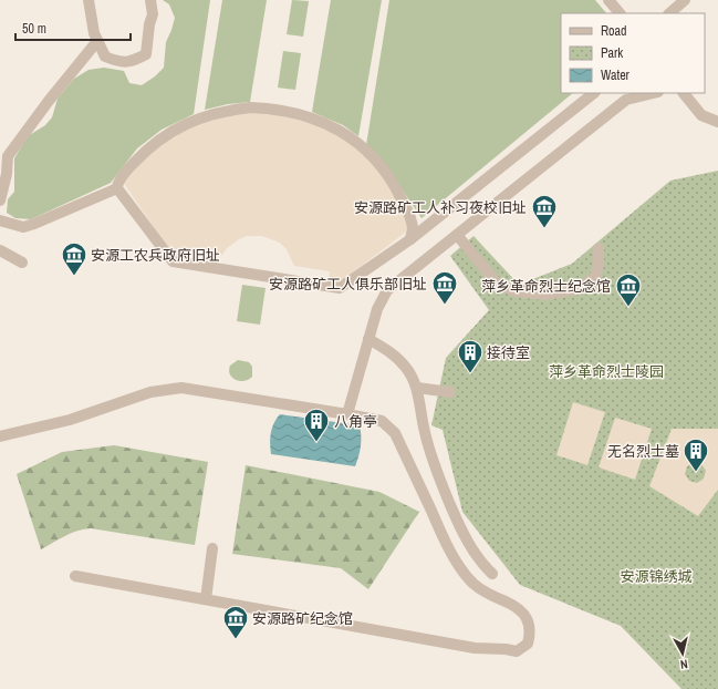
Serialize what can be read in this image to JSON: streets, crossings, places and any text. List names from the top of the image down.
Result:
{
  "parks": ["萍乡革命烈士陵园", "安源锦绣城"],
  "places": {
    "museum": [
      "安源路矿工人补习夜校旧址",
      "安源工农兵政府旧址",
      "安源路矿工人俱乐部旧址",
      "萍乡革命烈士纪念馆",
      "安源路矿纪念馆"
    ],
    "building": ["接待室", "八角亭", "无名烈士墓"]
  },
  "legend": ["Road", "Park", "Water"],
  "scale_bar": "50 m",
  "north": "bottom"
}
